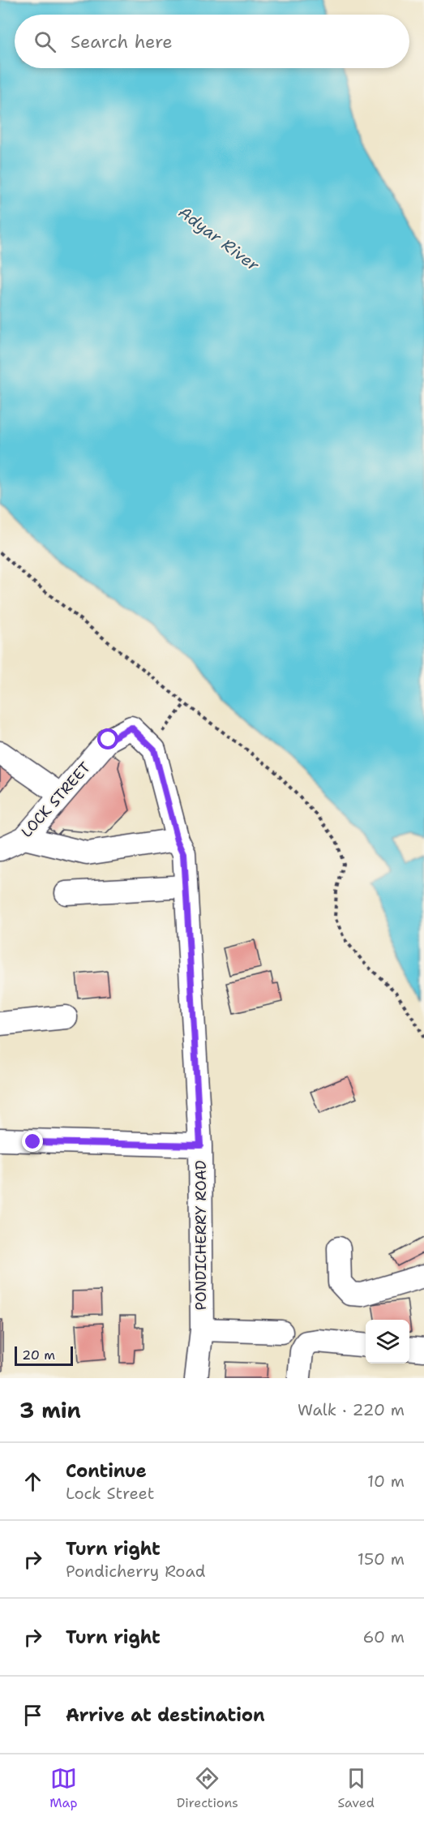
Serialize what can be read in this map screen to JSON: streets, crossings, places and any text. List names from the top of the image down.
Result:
{
  "streets": {
    "street": ["LOCK STREET", "PONDICHERRY ROAD"]
  },
  "crossings": [
    ["LOCK STREET", "PONDICHERRY ROAD"]
  ],
  "water": ["Adyar River"],
  "scale_bar": "20 m",
  "page": {
    "search": "Search here",
    "scale": "20 m",
    "heading": ["3 min", "Walk · 220 m"],
    "list": [
      ["Continue", "Lock Street", "10 m"],
      ["Turn right", "Pondicherry Road", "150 m"],
      ["Turn right", "60 m"],
      "Arrive at destination"
    ],
    "nav": ["Map", "Directions", "Saved"]
  }
}
